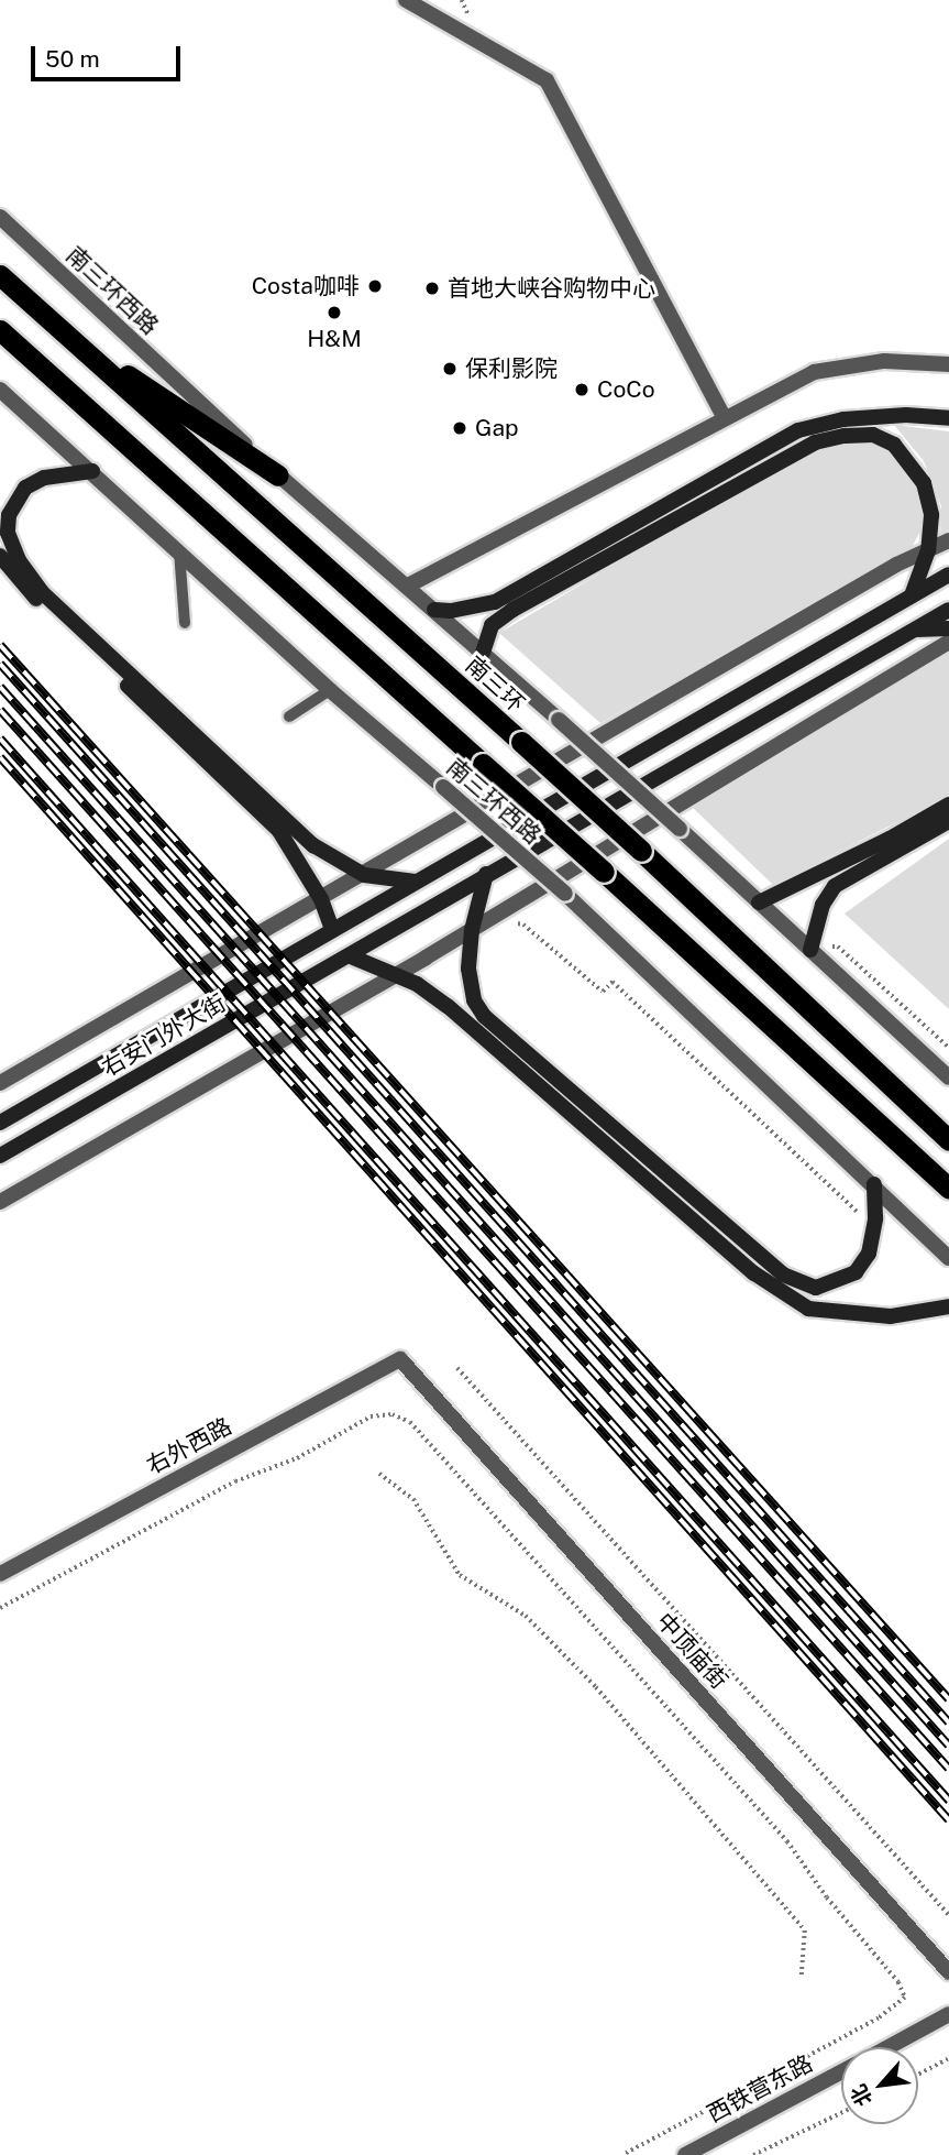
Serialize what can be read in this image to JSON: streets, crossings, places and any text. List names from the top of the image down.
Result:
{
  "streets": {
    "highway": ["南三环"],
    "main road": ["右安门外大街"],
    "street": [
      "南三环西路",
      "右外西路",
      "中顶庙街",
      "西铁营东路"
    ]
  },
  "crossings": [
    ["右外西路", "中顶庙街"]
  ],
  "places": [
    "Costa咖啡",
    "首地大峡谷购物中心",
    "H&M",
    "保利影院",
    "CoCo",
    "Gap"
  ],
  "scale_bar": "50 m",
  "north": "bottom left"
}
